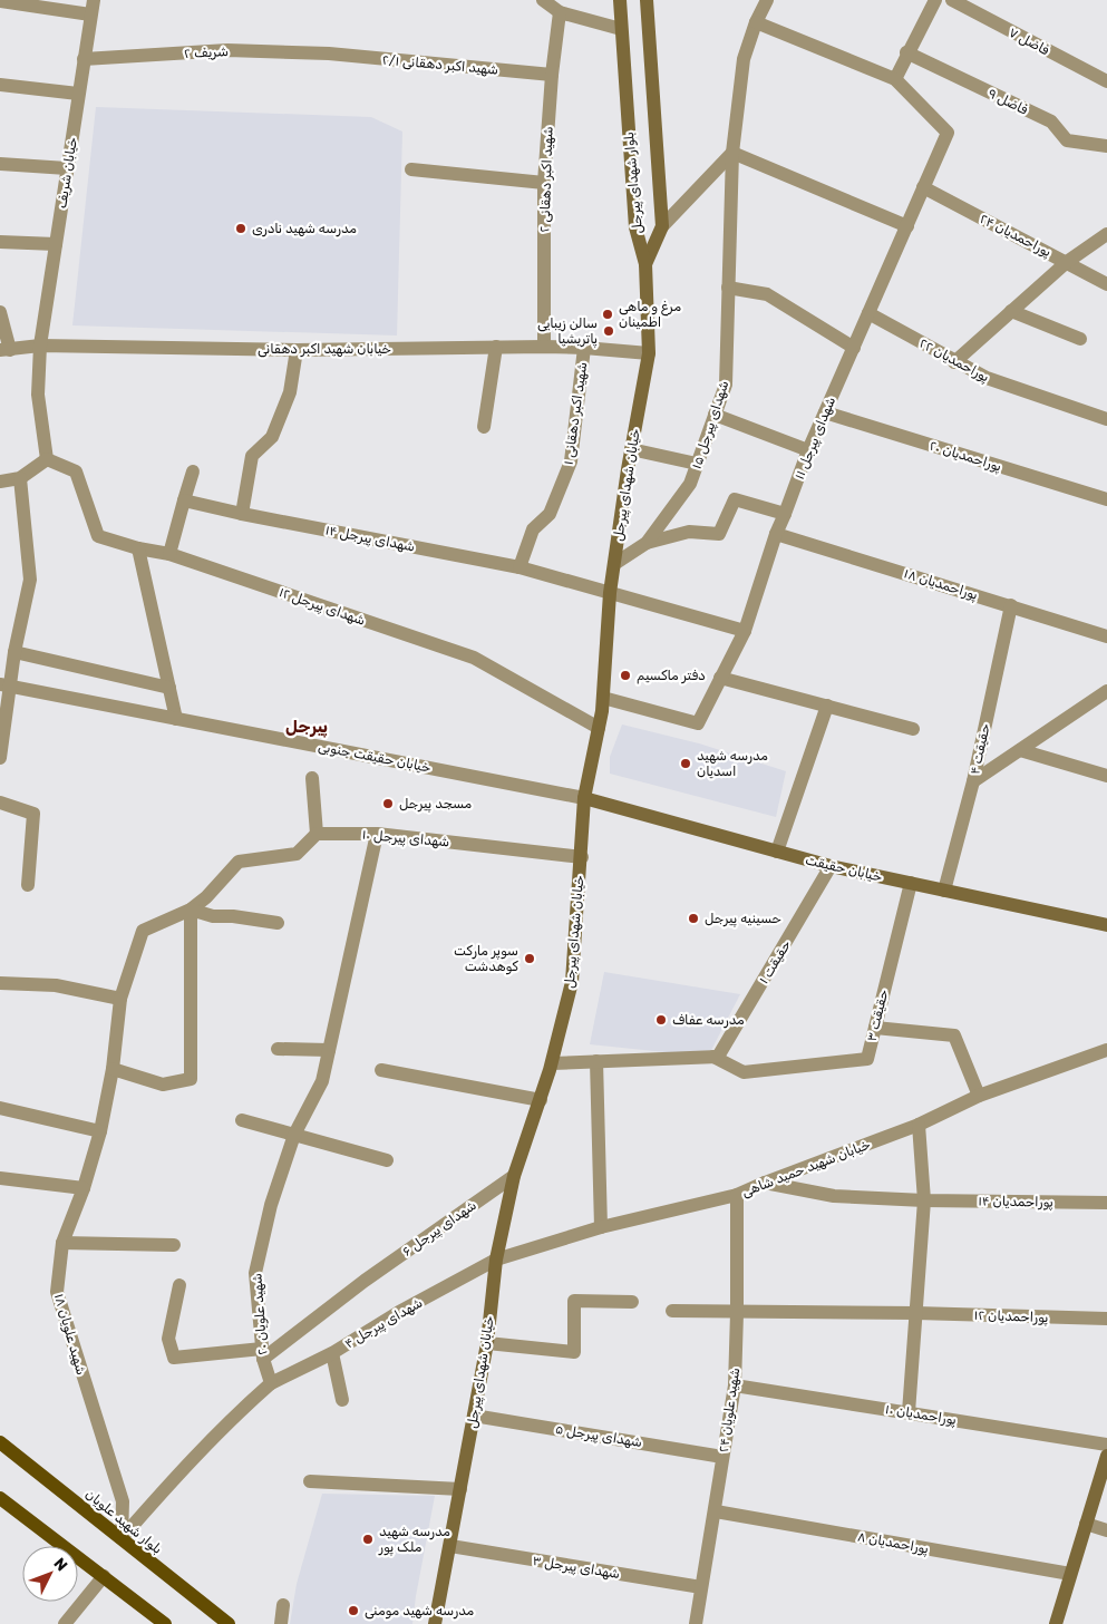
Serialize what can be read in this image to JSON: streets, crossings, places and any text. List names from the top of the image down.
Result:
{
  "streets": {
    "main road": [
      "بلوار شهدای پیرجل",
      "خیابان شهدای پیرجل",
      "خیابان حقیقت",
      "بلوار شهید علویان"
    ],
    "street": [
      "فاضل ۷",
      "شریف ۲",
      "شهید اکبر دهقانی ۲/۱",
      "فاضل ۹",
      "خیابان شریف",
      "شهید اکبر دهقانی ۲",
      "پوراحمدیان ۲۴",
      "خیابان شهید اکبر دهقانی",
      "پوراحمدیان ۲۲",
      "شهید اکبر دهقانی ۱",
      "شهدای پیرجل ۱۵",
      "شهدای پیرجل ۱۱",
      "پوراحمدیان ۲۰",
      "شهدای پیرجل ۱۴",
      "پوراحمدیان ۱۸",
      "شهدای پیرجل ۱۲",
      "حقیقت ۴",
      "خیابان حقیقت جنوبی",
      "شهدای پیرجل ۱۰",
      "حقیقت ۱",
      "حقیقت ۳",
      "خیابان شهید حمید شاهی",
      "پوراحمدیان ۱۴",
      "شهدای پیرجل ۶",
      "شهید علویان ۲۰",
      "پوراحمدیان ۱۲",
      "شهدای پیرجل ۴",
      "شهید علویان ۱۸",
      "شهید علویان ۲۴",
      "پوراحمدیان ۱۰",
      "شهدای پیرجل ۵",
      "پوراحمدیان ۸",
      "شهدای پیرجل ۳"
    ]
  },
  "crossings": [
    ["شریف ۲", "شهید اکبر دهقانی ۲/۱"],
    ["شریف ۲", "خیابان شریف"],
    ["شهید اکبر دهقانی ۲/۱", "شهید اکبر دهقانی ۲"],
    ["خیابان شریف", "خیابان شهید اکبر دهقانی"],
    ["خیابان شریف", "شهدای پیرجل ۱۲"],
    ["شهید اکبر دهقانی ۲", "خیابان شهید اکبر دهقانی"],
    ["بلوار شهدای پیرجل", "خیابان شهدای پیرجل"],
    ["پوراحمدیان ۲۴", "شهدای پیرجل ۱۱"],
    ["خیابان شهید اکبر دهقانی", "شهید اکبر دهقانی ۱"],
    ["خیابان شهید اکبر دهقانی", "خیابان شهدای پیرجل"],
    ["پوراحمدیان ۲۲", "شهدای پیرجل ۱۱"],
    ["شهید اکبر دهقانی ۱", "شهدای پیرجل ۱۴"],
    ["شهدای پیرجل ۱۵", "خیابان شهدای پیرجل"],
    ["شهدای پیرجل ۱۱", "پوراحمدیان ۲۰"],
    ["شهدای پیرجل ۱۱", "خیابان شهدای پیرجل"],
    ["شهدای پیرجل ۱۱", "شهدای پیرجل ۱۴"],
    ["شهدای پیرجل ۱۱", "پوراحمدیان ۱۸"],
    ["خیابان شهدای پیرجل", "شهدای پیرجل ۱۴"],
    ["خیابان شهدای پیرجل", "شهدای پیرجل ۱۲"],
    ["خیابان شهدای پیرجل", "خیابان حقیقت جنوبی"],
    ["خیابان شهدای پیرجل", "شهدای پیرجل ۱۰"],
    ["خیابان شهدای پیرجل", "خیابان حقیقت"],
    ["خیابان شهدای پیرجل", "خیابان شهید حمید شاهی"],
    ["خیابان شهدای پیرجل", "شهدای پیرجل ۶"],
    ["خیابان شهدای پیرجل", "شهدای پیرجل ۴"],
    ["خیابان شهدای پیرجل", "شهدای پیرجل ۵"],
    ["خیابان شهدای پیرجل", "شهدای پیرجل ۳"],
    ["پوراحمدیان ۱۸", "حقیقت ۴"],
    ["حقیقت ۴", "خیابان حقیقت"],
    ["خیابان حقیقت جنوبی", "خیابان حقیقت"],
    ["شهدای پیرجل ۱۰", "شهید علویان ۲۰"],
    ["شهدای پیرجل ۱۰", "شهید علویان ۱۸"],
    ["خیابان حقیقت", "حقیقت ۱"],
    ["خیابان حقیقت", "حقیقت ۳"],
    ["حقیقت ۱", "حقیقت ۳"],
    ["خیابان شهید حمید شاهی", "پوراحمدیان ۱۴"],
    ["خیابان شهید حمید شاهی", "شهدای پیرجل ۴"],
    ["خیابان شهید حمید شاهی", "شهید علویان ۲۴"],
    ["شهدای پیرجل ۶", "شهید علویان ۲۰"],
    ["شهید علویان ۲۰", "شهدای پیرجل ۴"],
    ["پوراحمدیان ۱۲", "شهید علویان ۲۴"],
    ["شهید علویان ۱۸", "بلوار شهید علویان"],
    ["شهید علویان ۲۴", "پوراحمدیان ۱۰"],
    ["شهید علویان ۲۴", "شهدای پیرجل ۵"],
    ["شهید علویان ۲۴", "پوراحمدیان ۸"],
    ["شهید علویان ۲۴", "شهدای پیرجل ۳"]
  ],
  "districts": ["پیرجل"],
  "places": [
    "مدرسه شهید نادری",
    "مرغ و ماهی اطمینان",
    "سالن زیبایی پاتریشیا",
    "دفتر ماکسیم",
    "مدرسه شهید اسدیان",
    "مسجد پیرجل",
    "حسینیه پیرجل",
    "سوپر مارکت کوهدشت",
    "مدرسه عفاف",
    "مدرسه شهید ملک پور",
    "مدرسه شهید مومنی"
  ],
  "north": "top right"
}
